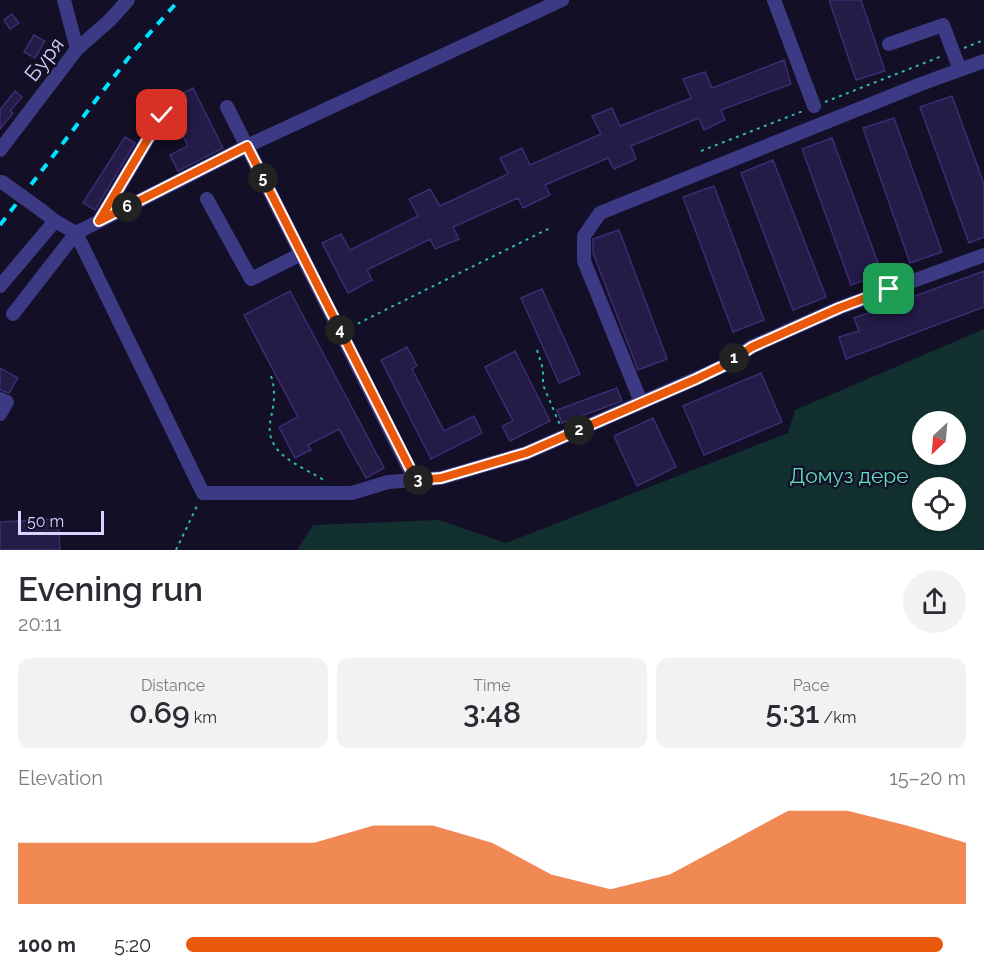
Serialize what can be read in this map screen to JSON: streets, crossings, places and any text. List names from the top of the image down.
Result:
{
  "streets": {
    "street": ["Буря"]
  },
  "parks": ["Домуз дере"],
  "scale_bar": "50 m",
  "north": "bottom left",
  "page": {
    "pins": [
      "5",
      "6",
      "4",
      "1",
      "2",
      "3"
    ],
    "scale": "50 m",
    "heading": ["Evening run", "20:11"],
    "stats": [
      ["Distance", "0.69 km"],
      ["Time", "3:48"],
      ["Pace", "5:31 /km"]
    ],
    "chart": ["Elevation", "15–20 m"],
    "list": [
      {
        "name": "100 m",
        "note": "5:20"
      }
    ]
  }
}
